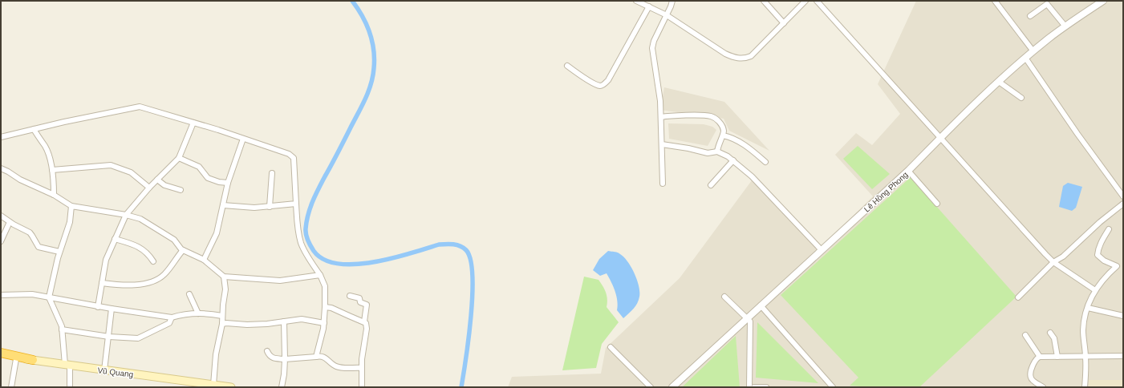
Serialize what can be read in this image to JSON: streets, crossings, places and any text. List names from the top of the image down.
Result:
{
  "streets": {
    "main road": ["Vũ Quang"],
    "street": ["Lê Hồng Phong"]
  }
}
